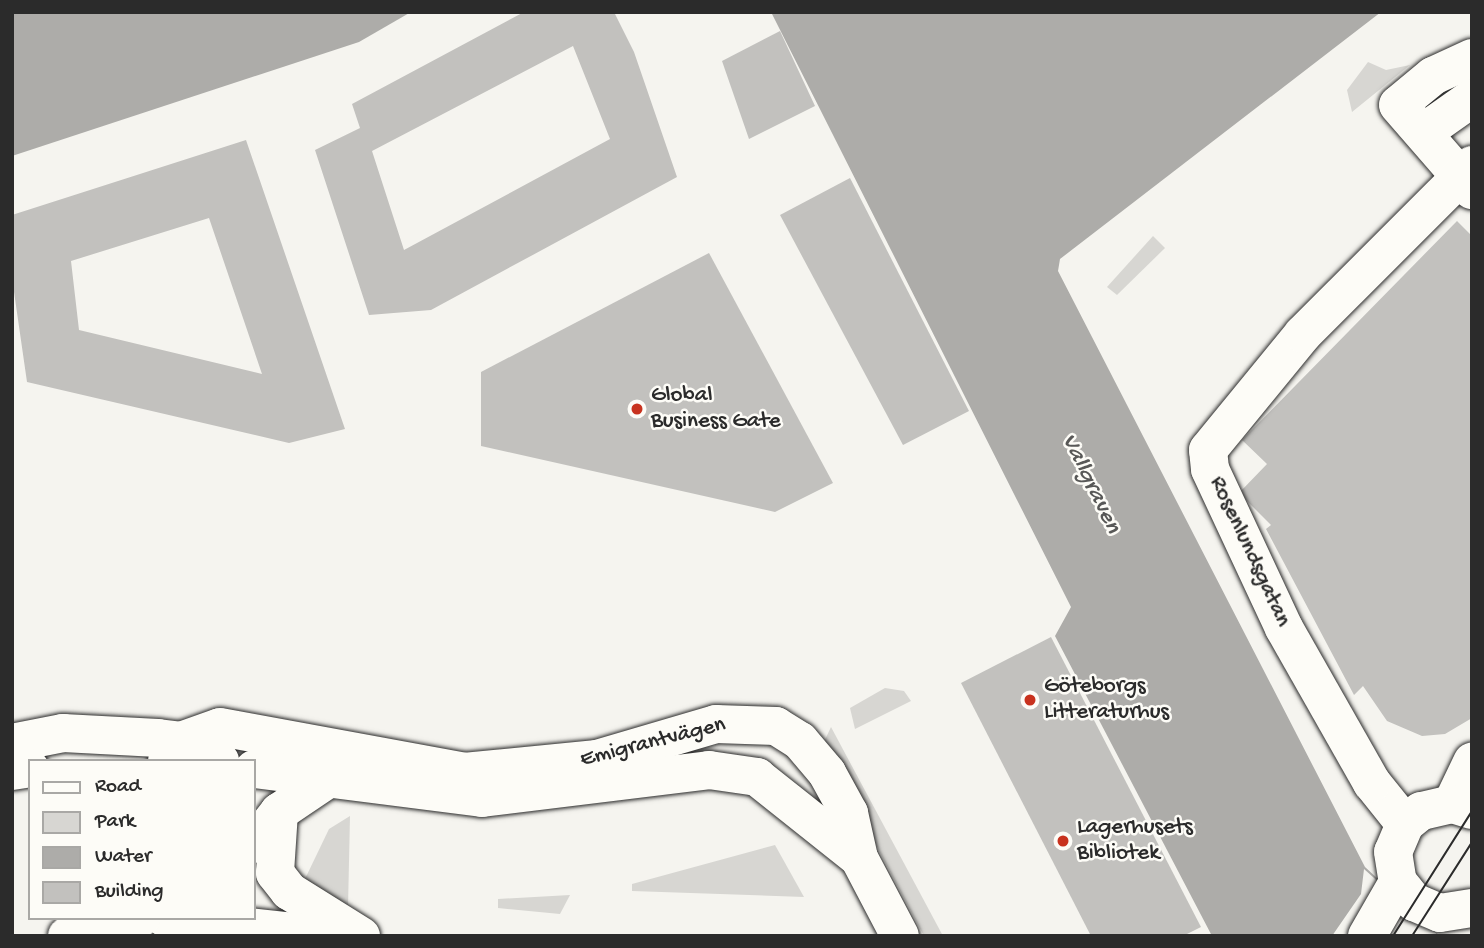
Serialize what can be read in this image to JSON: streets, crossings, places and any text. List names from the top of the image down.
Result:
{
  "streets": {
    "main road": ["Rosenlundsgatan", "Emigrantvägen"]
  },
  "water": ["Vallgraven"],
  "places": ["Global Business Gate", "Göteborgs Litteraturhus", "Lagerhusets Bibliotek"],
  "legend": [
    "Road",
    "Park",
    "Water",
    "Building"
  ]
}
